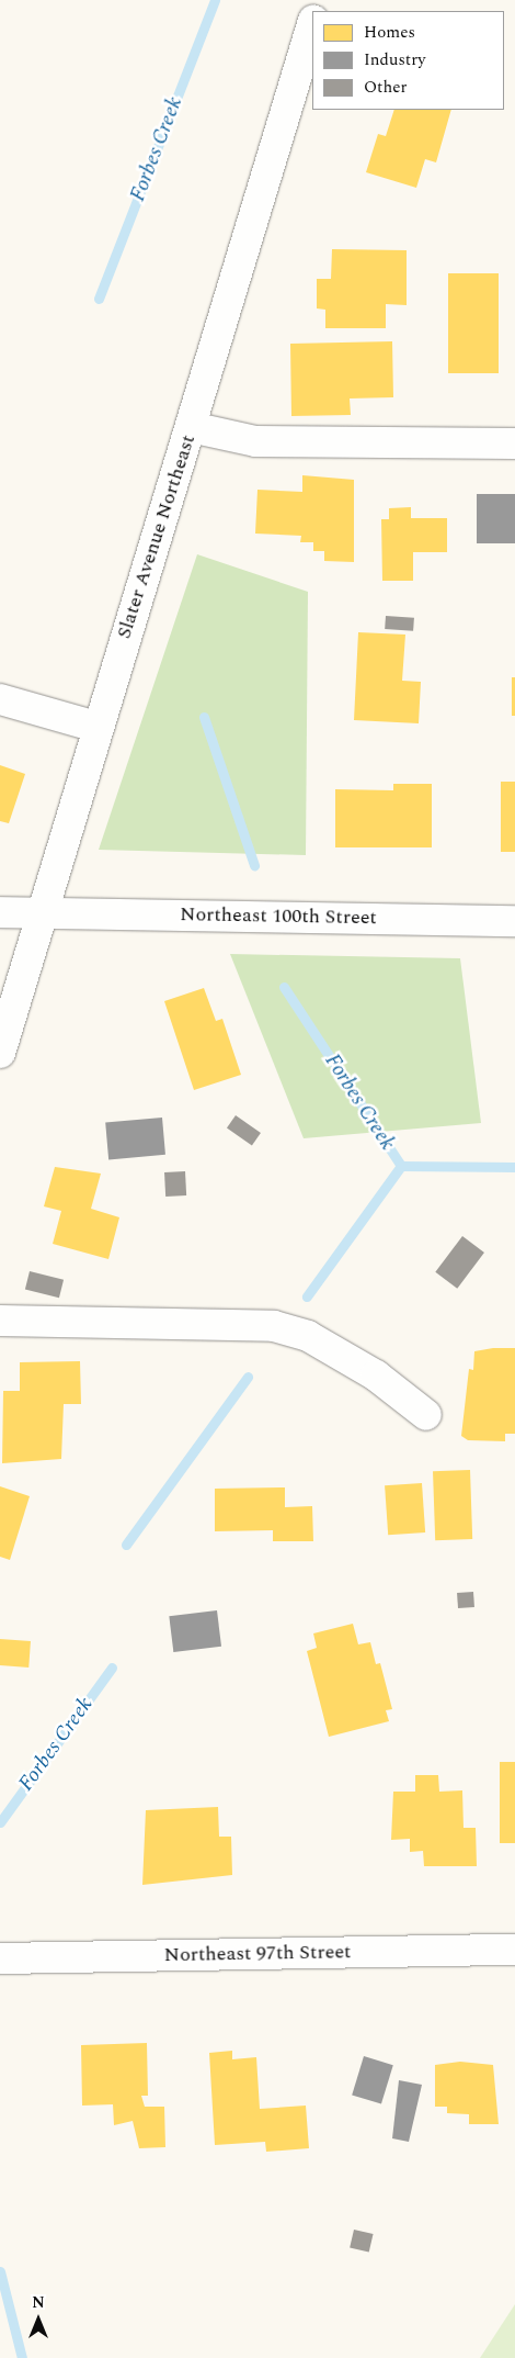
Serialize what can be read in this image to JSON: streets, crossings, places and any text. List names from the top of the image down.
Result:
{
  "streets": {
    "street": ["Slater Avenue Northeast", "Northeast 100th Street", "Northeast 97th Street"]
  },
  "crossings": [
    ["Slater Avenue Northeast", "Northeast 100th Street"]
  ],
  "water": ["Forbes Creek"],
  "legend": ["Homes", "Industry", "Other"],
  "north": "top"
}
